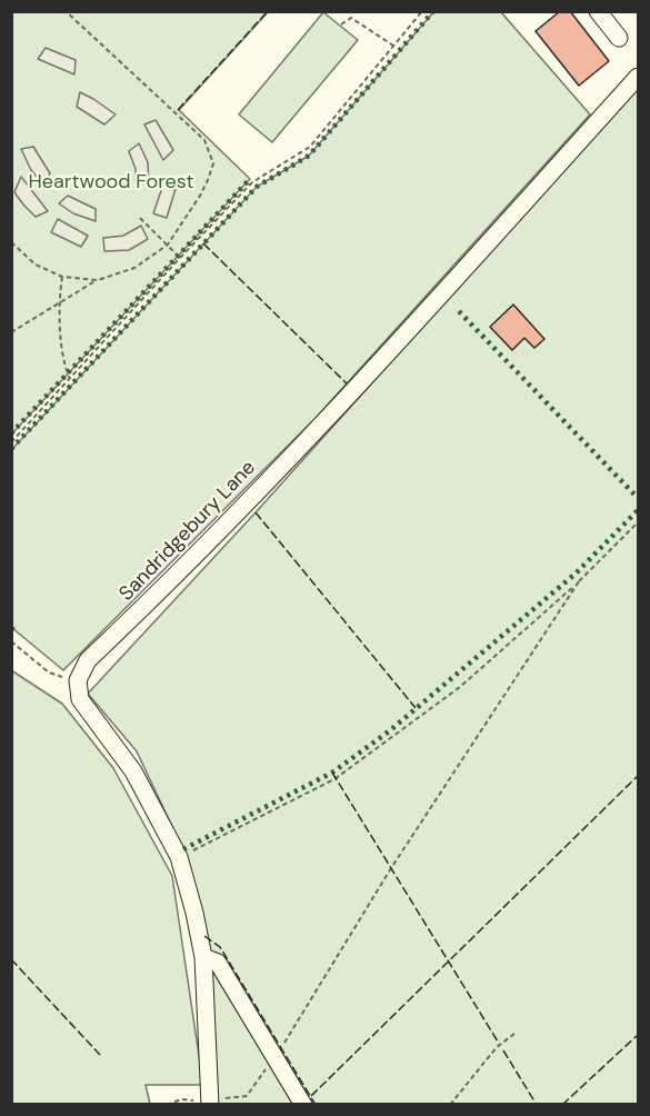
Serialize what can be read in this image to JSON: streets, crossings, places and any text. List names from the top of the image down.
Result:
{
  "streets": {
    "street": ["Sandridgebury Lane"]
  },
  "parks": ["Heartwood Forest"]
}
